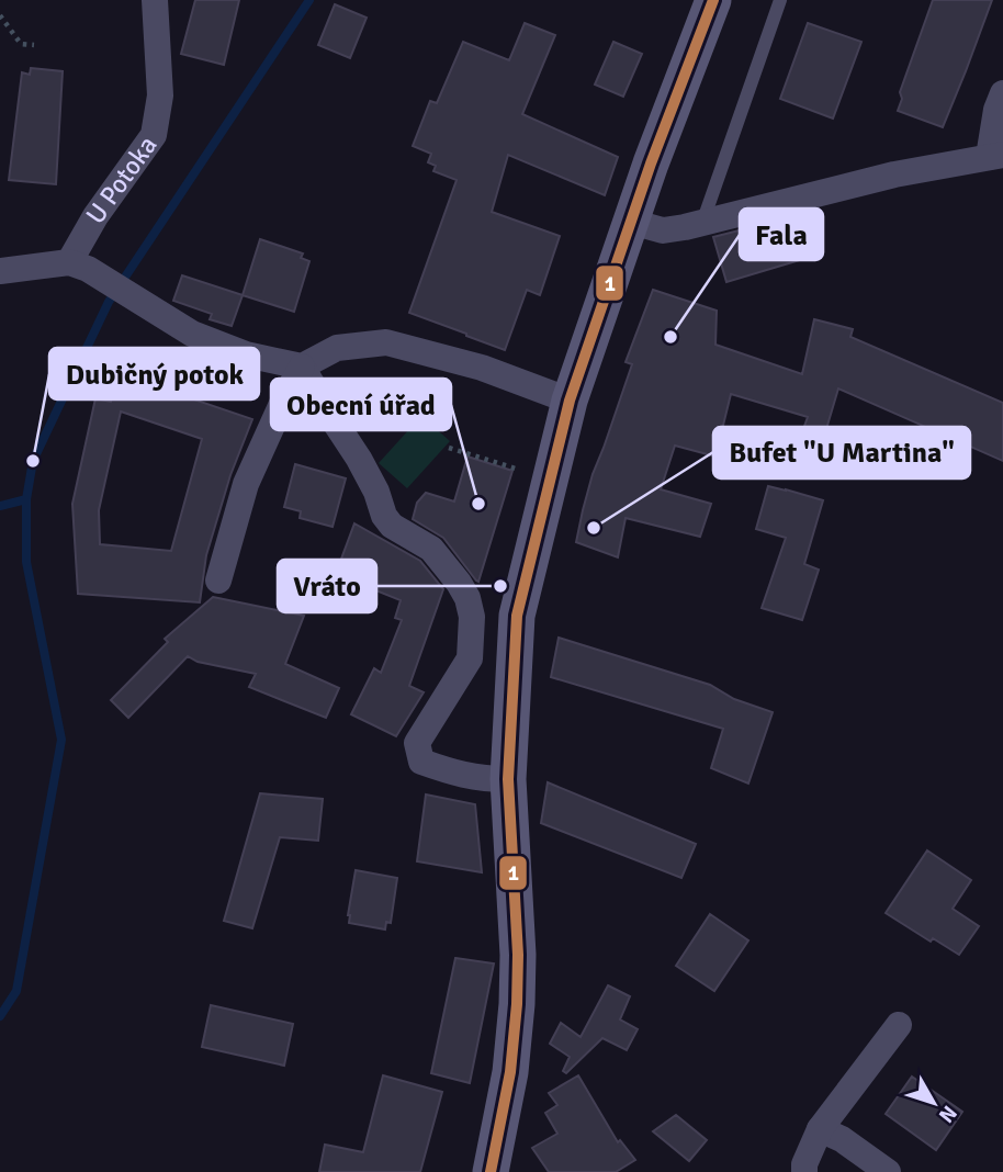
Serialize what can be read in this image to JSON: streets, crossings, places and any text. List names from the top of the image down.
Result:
{
  "streets": {
    "street": ["U Potoka"]
  },
  "places": [
    "Fala",
    "Dubičný potok",
    "Obecní úřad",
    "Bufet \"U Martina\"",
    "Vráto"
  ],
  "lines": ["transit line 1"],
  "north": "bottom right"
}
